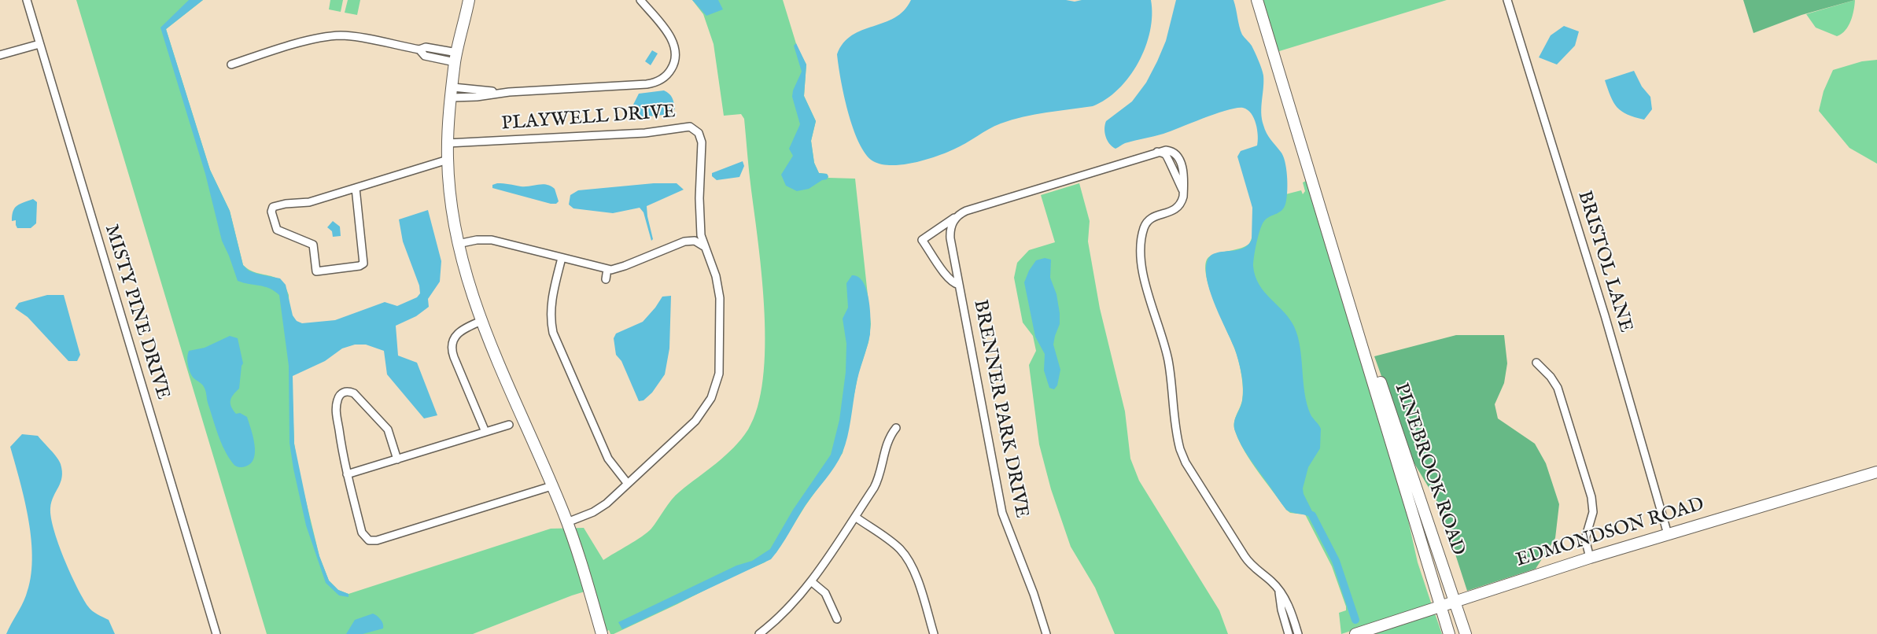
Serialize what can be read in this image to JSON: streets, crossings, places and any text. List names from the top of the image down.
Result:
{
  "streets": {
    "street": [
      "PLAYWELL DRIVE",
      "BRISTOL LANE",
      "MISTY PINE DRIVE",
      "BRENNER PARK DRIVE",
      "PINEBROOK ROAD",
      "EDMONDSON ROAD"
    ]
  },
  "crossings": [
    ["BRISTOL LANE", "EDMONDSON ROAD"],
    ["PINEBROOK ROAD", "EDMONDSON ROAD"]
  ]
}
